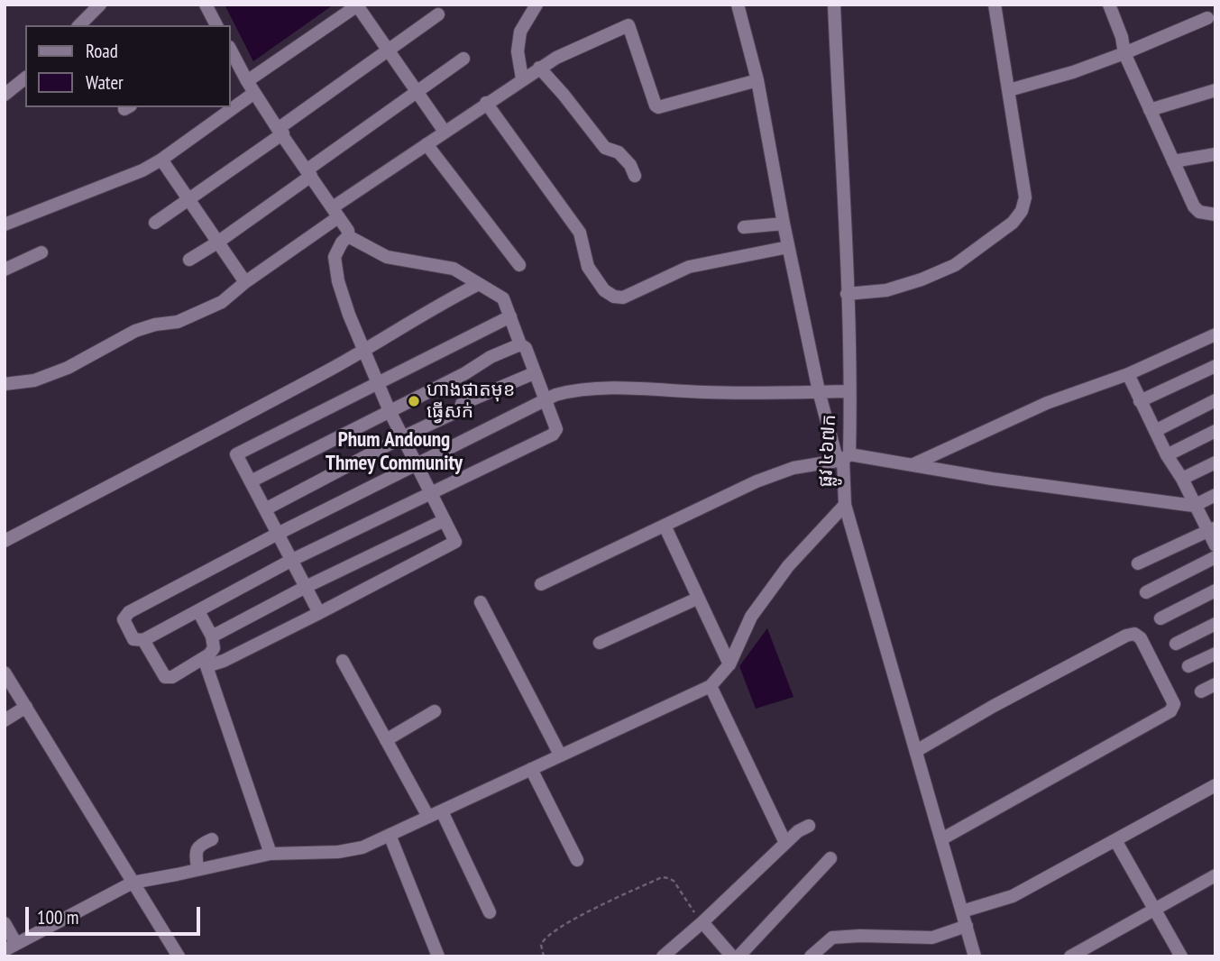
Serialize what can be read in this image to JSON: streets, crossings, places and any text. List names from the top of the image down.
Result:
{
  "streets": {
    "street": ["ផ្លូវ ៤៦៧ក"]
  },
  "districts": ["Phum Andoung Thmey Community"],
  "places": ["ហាងផាតមុខ ធ្វើសក់"],
  "legend": ["Road", "Water"],
  "scale_bar": "100 m"
}
